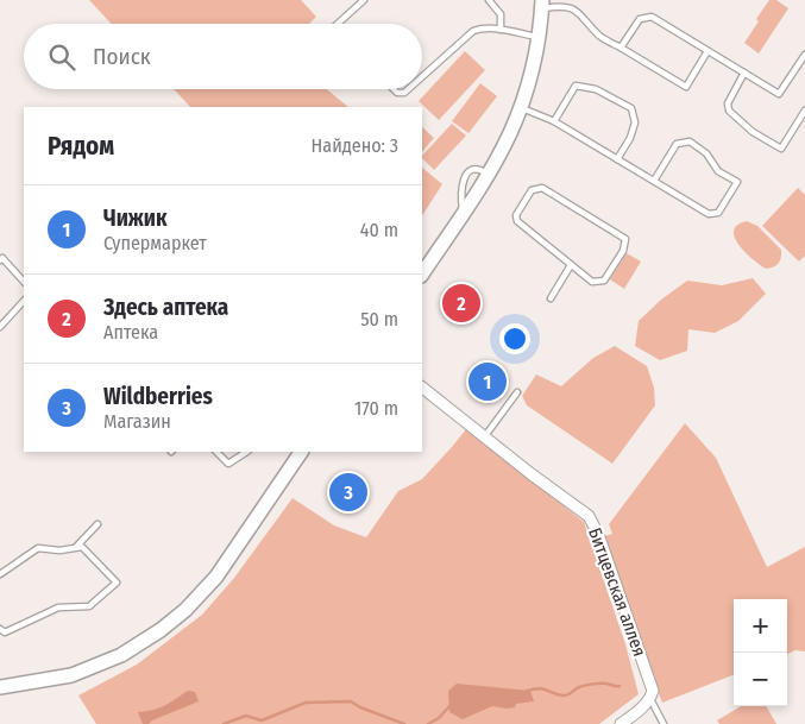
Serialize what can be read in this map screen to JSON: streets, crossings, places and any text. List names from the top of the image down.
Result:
{
  "streets": {
    "street": ["Битцевская аллея"]
  },
  "page": {
    "search": "Поиск",
    "heading": ["Рядом", "Найдено: 3"],
    "list": [
      {
        "mark": "1",
        "name": "Чижик",
        "note": "Супермаркет",
        "value": "40 m"
      },
      {
        "mark": "2",
        "name": "Здесь аптека",
        "note": "Аптека",
        "value": "50 m"
      },
      {
        "mark": "3",
        "name": "Wildberries",
        "note": "Магазин",
        "value": "170 m"
      }
    ],
    "pins": ["2", "1", "3"],
    "map_buttons": ["+", "−"]
  }
}
